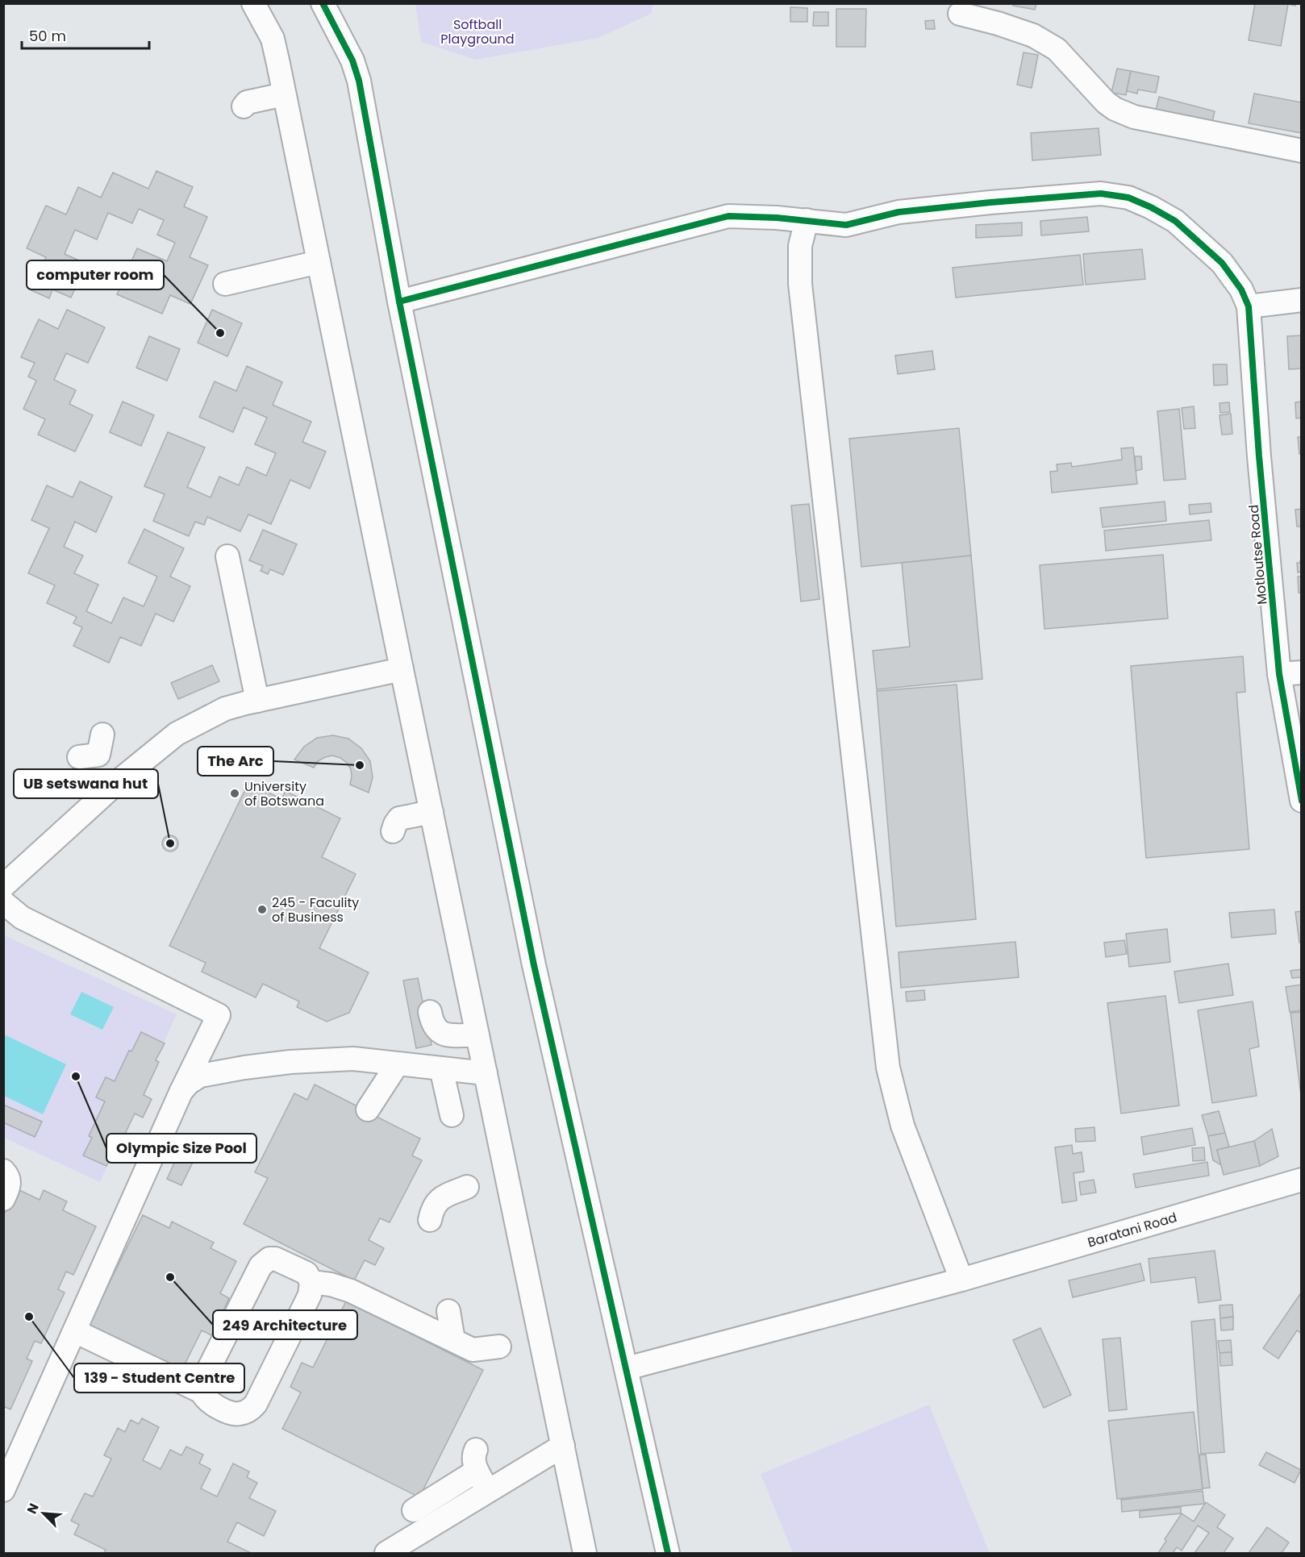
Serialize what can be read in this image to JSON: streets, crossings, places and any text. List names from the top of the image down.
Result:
{
  "streets": {
    "street": ["Motloutse Road", "Baratani Road"]
  },
  "parks": ["Softball Playground"],
  "places": [
    "computer room",
    "The Arc",
    "University of Botswana",
    "UB setswana hut",
    "245 - Faculity of Business",
    "Olympic Size Pool",
    "249 Architecture",
    "139 - Student Centre"
  ],
  "scale_bar": "50 m",
  "north": "top left"
}
